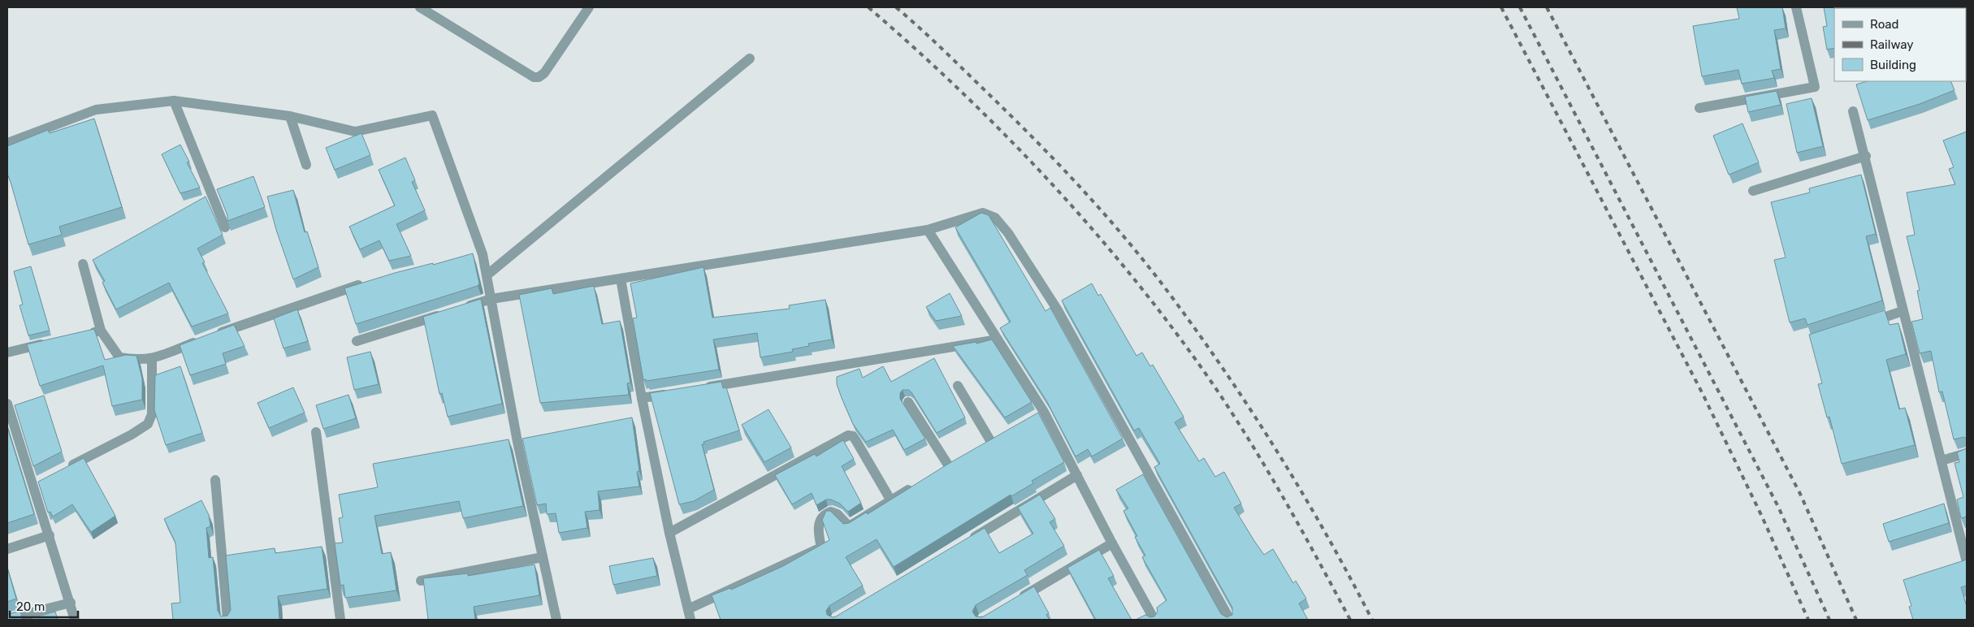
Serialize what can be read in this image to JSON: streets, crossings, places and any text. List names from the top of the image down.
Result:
{
  "legend": ["Road", "Railway", "Building"],
  "scale_bar": "20 m"
}
